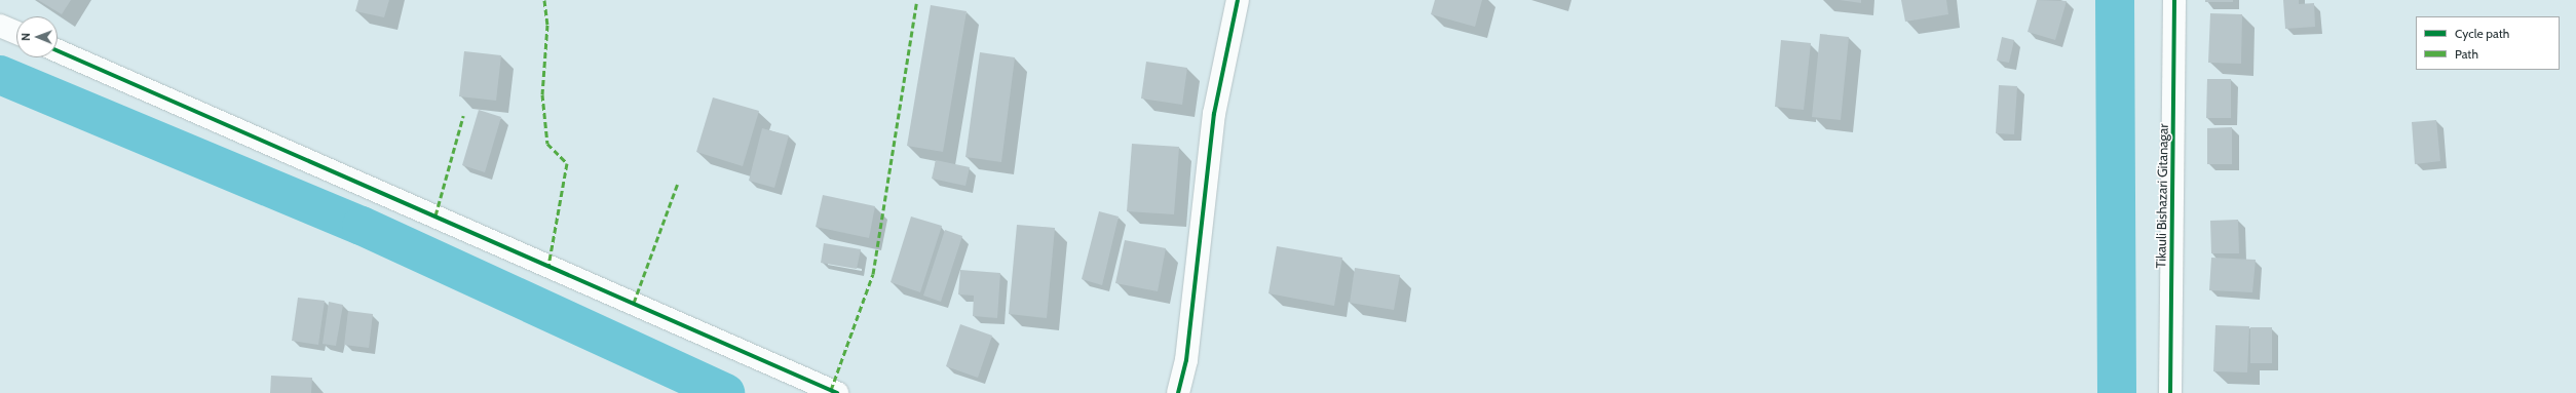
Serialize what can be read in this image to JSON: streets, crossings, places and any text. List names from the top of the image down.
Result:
{
  "streets": {
    "street": ["Tikauli Bishazari Gitanagar"]
  },
  "legend": ["Cycle path", "Path"],
  "north": "left"
}
